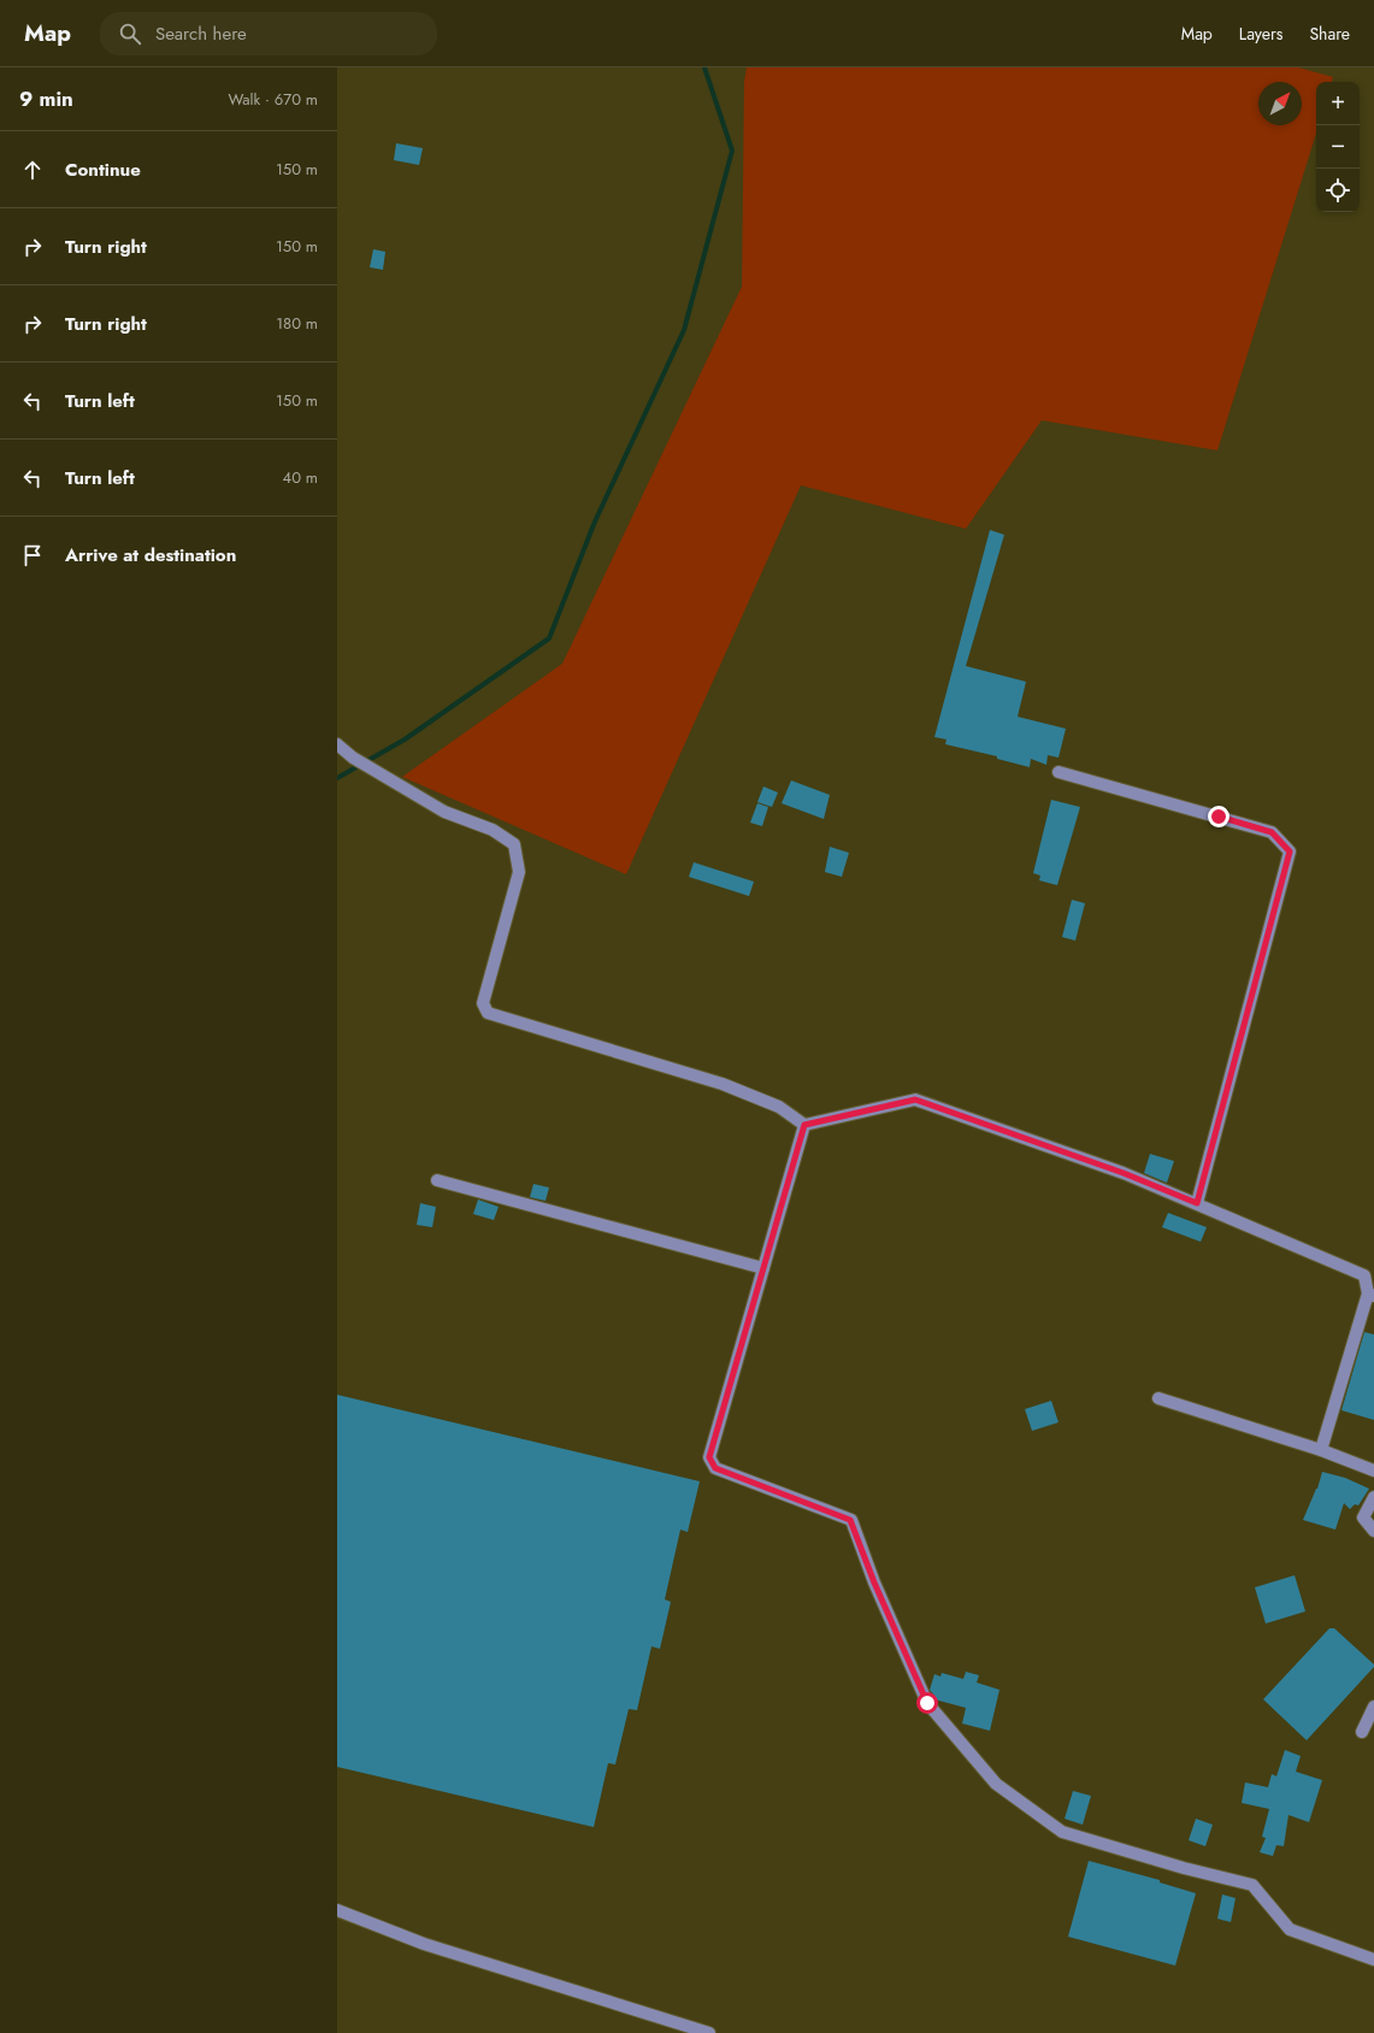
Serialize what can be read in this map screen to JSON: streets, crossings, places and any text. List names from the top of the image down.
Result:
{
  "north": "top right",
  "page": {
    "header": "Map",
    "search": "Search here",
    "nav": ["Map", "Layers", "Share"],
    "heading": ["9 min", "Walk · 670 m"],
    "map_buttons": ["+", "−"],
    "list": [
      ["Continue", "150 m"],
      ["Turn right", "150 m"],
      ["Turn right", "180 m"],
      ["Turn left", "150 m"],
      ["Turn left", "40 m"],
      "Arrive at destination"
    ]
  }
}
